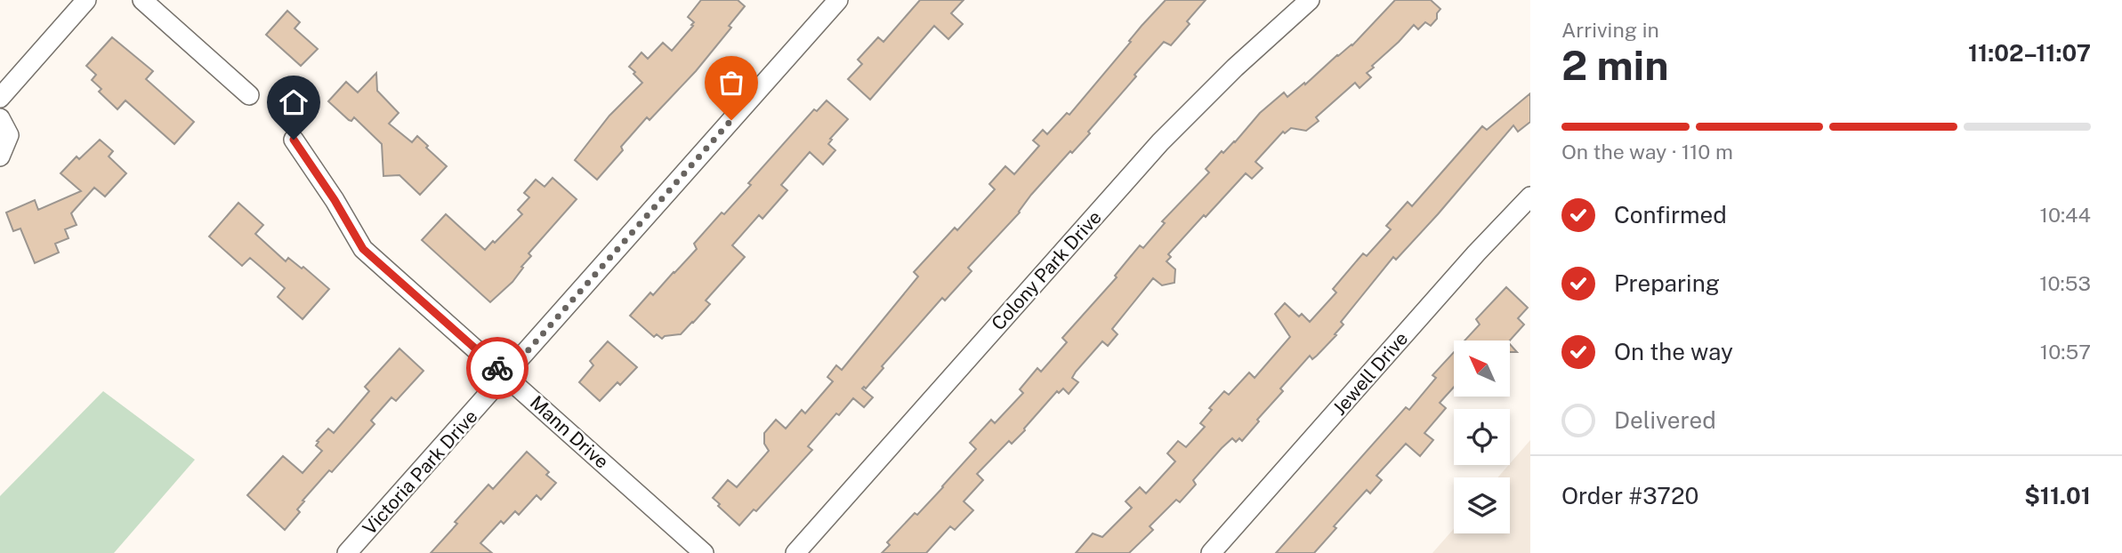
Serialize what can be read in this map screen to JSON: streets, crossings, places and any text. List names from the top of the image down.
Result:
{
  "streets": {
    "street": [
      "Colony Park Drive",
      "Jewell Drive",
      "Mann Drive",
      "Victoria Park Drive"
    ]
  },
  "crossings": [
    ["Mann Drive", "Victoria Park Drive"]
  ],
  "north": "top left",
  "page": {
    "heading": ["2 min", "Arriving in", "11:02–11:07"],
    "panel": ["Order #3720", "$11.01"],
    "bar": "On the way · 110 m",
    "list": [
      ["Confirmed", "10:44"],
      ["Preparing", "10:53"],
      ["On the way", "10:57"],
      "Delivered"
    ]
  }
}
